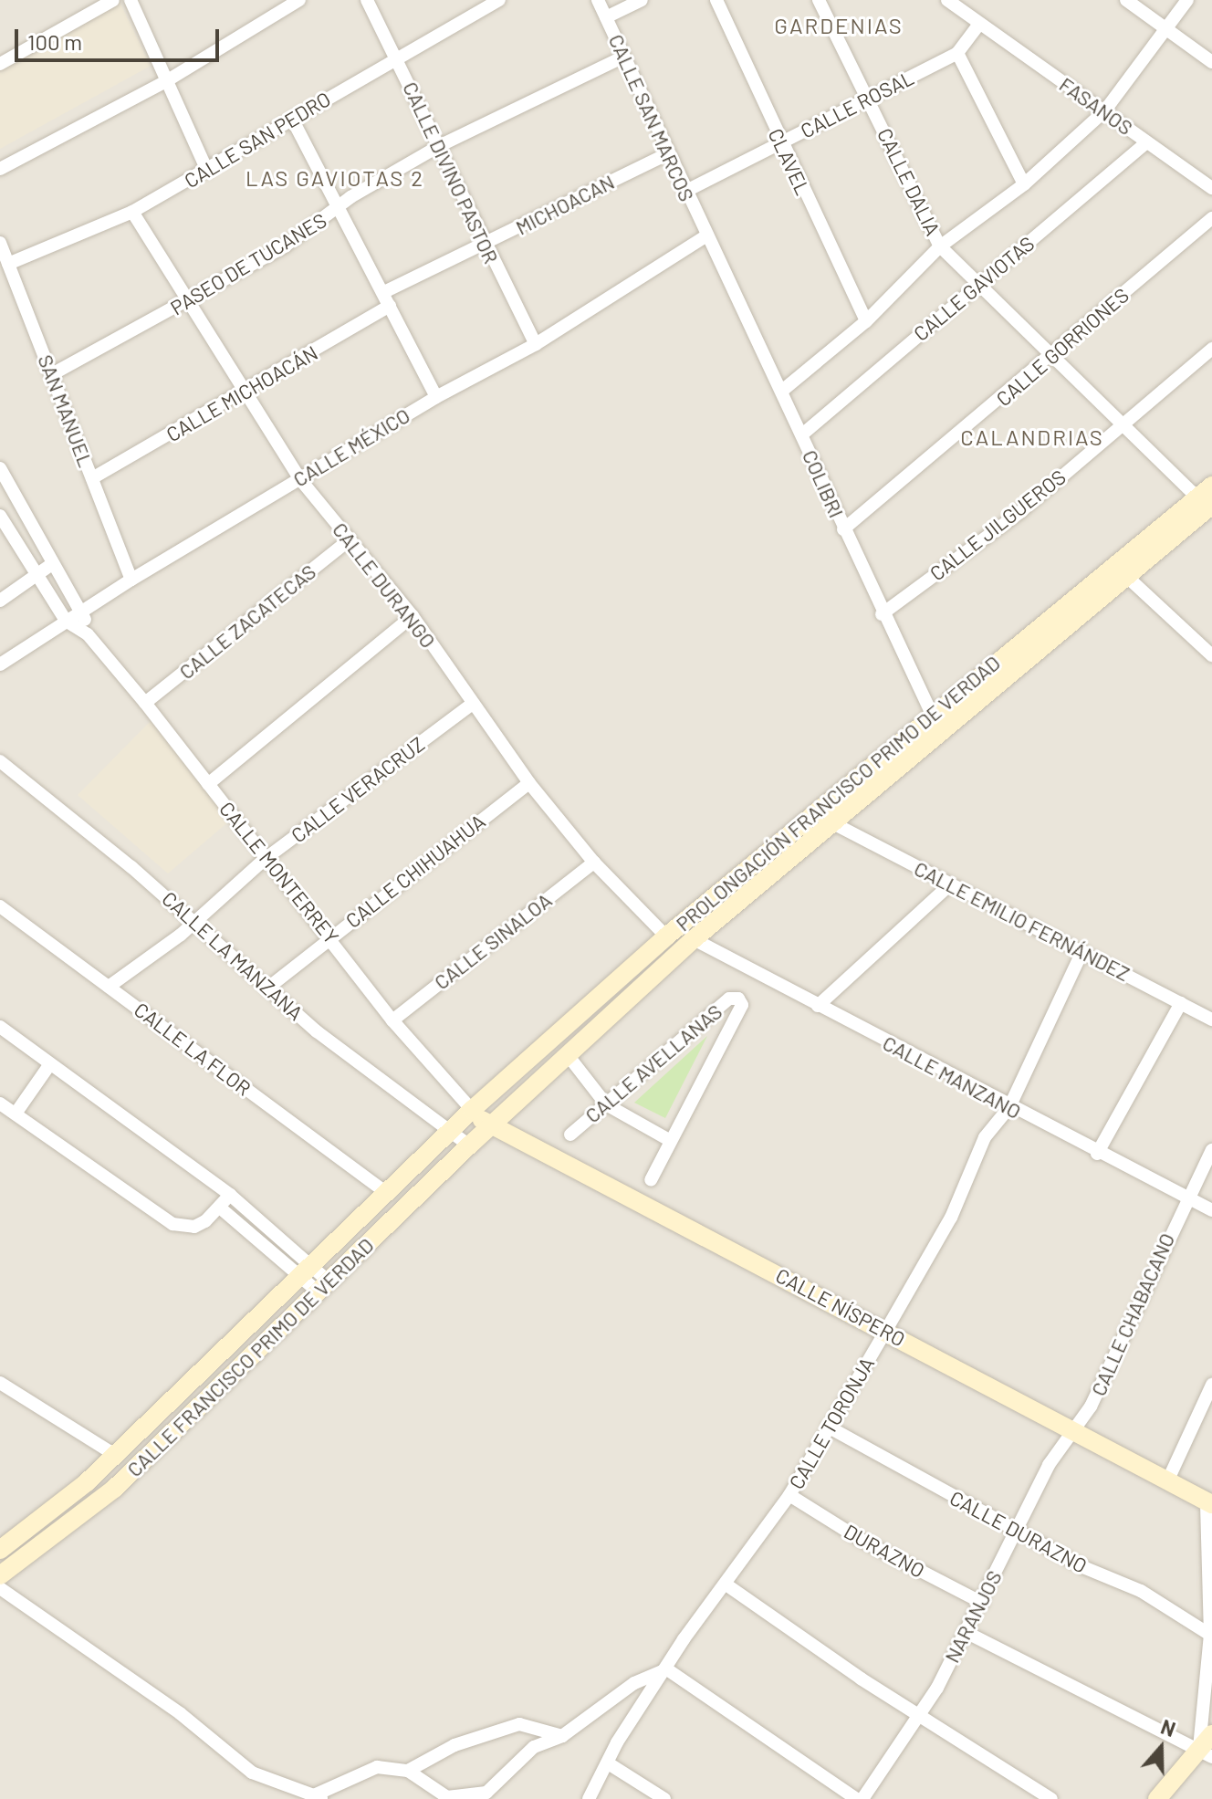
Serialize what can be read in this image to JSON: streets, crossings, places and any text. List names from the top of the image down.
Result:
{
  "streets": {
    "main road": ["PROLONGACIÓN FRANCISCO PRIMO DE VERDAD", "CALLE NÍSPERO", "CALLE FRANCISCO PRIMO DE VERDAD"],
    "street": [
      "CALLE ROSAL",
      "FASANOS",
      "CALLE SAN MARCOS",
      "CALLE SAN PEDRO",
      "CLAVEL",
      "CALLE DIVINO PASTOR",
      "CALLE DALIA",
      "MICHOACAN",
      "PASEO DE TUCANES",
      "CALLE GAVIOTAS",
      "CALLE GORRIONES",
      "CALLE MICHOACÁN",
      "SAN MANUEL",
      "CALLE MÉXICO",
      "COLIBRI",
      "CALLE JILGUEROS",
      "CALLE DURANGO",
      "CALLE ZACATECAS",
      "CALLE VERACRUZ",
      "CALLE CHIHUAHUA",
      "CALLE MONTERREY",
      "CALLE EMILIO FERNÁNDEZ",
      "CALLE SINALOA",
      "CALLE LA MANZANA",
      "CALLE LA FLOR",
      "CALLE AVELLANAS",
      "CALLE MANZANO",
      "CALLE CHABACANO",
      "CALLE TORONJA",
      "CALLE DURAZNO",
      "DURAZNO",
      "NARANJOS"
    ]
  },
  "crossings": [
    ["CALLE ROSAL", "FASANOS"],
    ["CALLE ROSAL", "CALLE SAN MARCOS"],
    ["CALLE ROSAL", "CLAVEL"],
    ["CALLE ROSAL", "CALLE DALIA"],
    ["FASANOS", "CALLE GAVIOTAS"],
    ["CALLE SAN MARCOS", "MICHOACAN"],
    ["CALLE SAN MARCOS", "PASEO DE TUCANES"],
    ["CALLE SAN MARCOS", "CALLE MÉXICO"],
    ["CALLE SAN MARCOS", "COLIBRI"],
    ["CALLE SAN PEDRO", "CALLE DIVINO PASTOR"],
    ["CALLE SAN PEDRO", "SAN MANUEL"],
    ["CALLE SAN PEDRO", "CALLE DURANGO"],
    ["CALLE DIVINO PASTOR", "MICHOACAN"],
    ["CALLE DIVINO PASTOR", "PASEO DE TUCANES"],
    ["CALLE DIVINO PASTOR", "CALLE MÉXICO"],
    ["CALLE DALIA", "CALLE GAVIOTAS"],
    ["CALLE DALIA", "CALLE GORRIONES"],
    ["CALLE DALIA", "CALLE JILGUEROS"],
    ["CALLE DALIA", "PROLONGACIÓN FRANCISCO PRIMO DE VERDAD"],
    ["MICHOACAN", "CALLE MICHOACÁN"],
    ["PASEO DE TUCANES", "SAN MANUEL"],
    ["PASEO DE TUCANES", "CALLE DURANGO"],
    ["CALLE GAVIOTAS", "COLIBRI"],
    ["CALLE GORRIONES", "COLIBRI"],
    ["CALLE MICHOACÁN", "SAN MANUEL"],
    ["CALLE MICHOACÁN", "CALLE DURANGO"],
    ["SAN MANUEL", "CALLE MÉXICO"],
    ["CALLE MÉXICO", "COLIBRI"],
    ["CALLE MÉXICO", "CALLE DURANGO"],
    ["CALLE MÉXICO", "CALLE MONTERREY"],
    ["COLIBRI", "CALLE JILGUEROS"],
    ["COLIBRI", "PROLONGACIÓN FRANCISCO PRIMO DE VERDAD"],
    ["CALLE DURANGO", "CALLE ZACATECAS"],
    ["CALLE DURANGO", "CALLE VERACRUZ"],
    ["CALLE DURANGO", "PROLONGACIÓN FRANCISCO PRIMO DE VERDAD"],
    ["CALLE DURANGO", "CALLE CHIHUAHUA"],
    ["CALLE DURANGO", "CALLE SINALOA"],
    ["CALLE ZACATECAS", "CALLE MONTERREY"],
    ["CALLE VERACRUZ", "CALLE MONTERREY"],
    ["CALLE VERACRUZ", "CALLE LA MANZANA"],
    ["CALLE VERACRUZ", "CALLE LA FLOR"],
    ["PROLONGACIÓN FRANCISCO PRIMO DE VERDAD", "CALLE MONTERREY"],
    ["PROLONGACIÓN FRANCISCO PRIMO DE VERDAD", "CALLE EMILIO FERNÁNDEZ"],
    ["PROLONGACIÓN FRANCISCO PRIMO DE VERDAD", "CALLE MANZANO"],
    ["PROLONGACIÓN FRANCISCO PRIMO DE VERDAD", "CALLE NÍSPERO"],
    ["PROLONGACIÓN FRANCISCO PRIMO DE VERDAD", "CALLE FRANCISCO PRIMO DE VERDAD"],
    ["CALLE CHIHUAHUA", "CALLE MONTERREY"],
    ["CALLE CHIHUAHUA", "CALLE LA MANZANA"],
    ["CALLE MONTERREY", "CALLE SINALOA"],
    ["CALLE MONTERREY", "CALLE NÍSPERO"],
    ["CALLE MONTERREY", "CALLE FRANCISCO PRIMO DE VERDAD"],
    ["CALLE EMILIO FERNÁNDEZ", "CALLE TORONJA"],
    ["CALLE LA MANZANA", "CALLE FRANCISCO PRIMO DE VERDAD"],
    ["CALLE LA FLOR", "CALLE FRANCISCO PRIMO DE VERDAD"],
    ["CALLE MANZANO", "CALLE CHABACANO"],
    ["CALLE MANZANO", "CALLE TORONJA"],
    ["CALLE NÍSPERO", "CALLE CHABACANO"],
    ["CALLE NÍSPERO", "CALLE FRANCISCO PRIMO DE VERDAD"],
    ["CALLE NÍSPERO", "CALLE TORONJA"],
    ["CALLE NÍSPERO", "NARANJOS"],
    ["CALLE CHABACANO", "NARANJOS"],
    ["CALLE TORONJA", "CALLE DURAZNO"],
    ["CALLE TORONJA", "DURAZNO"],
    ["CALLE DURAZNO", "NARANJOS"],
    ["DURAZNO", "NARANJOS"]
  ],
  "districts": ["GARDENIAS", "LAS GAVIOTAS 2", "CALANDRIAS"],
  "scale_bar": "100 m",
  "north": "top"
}
